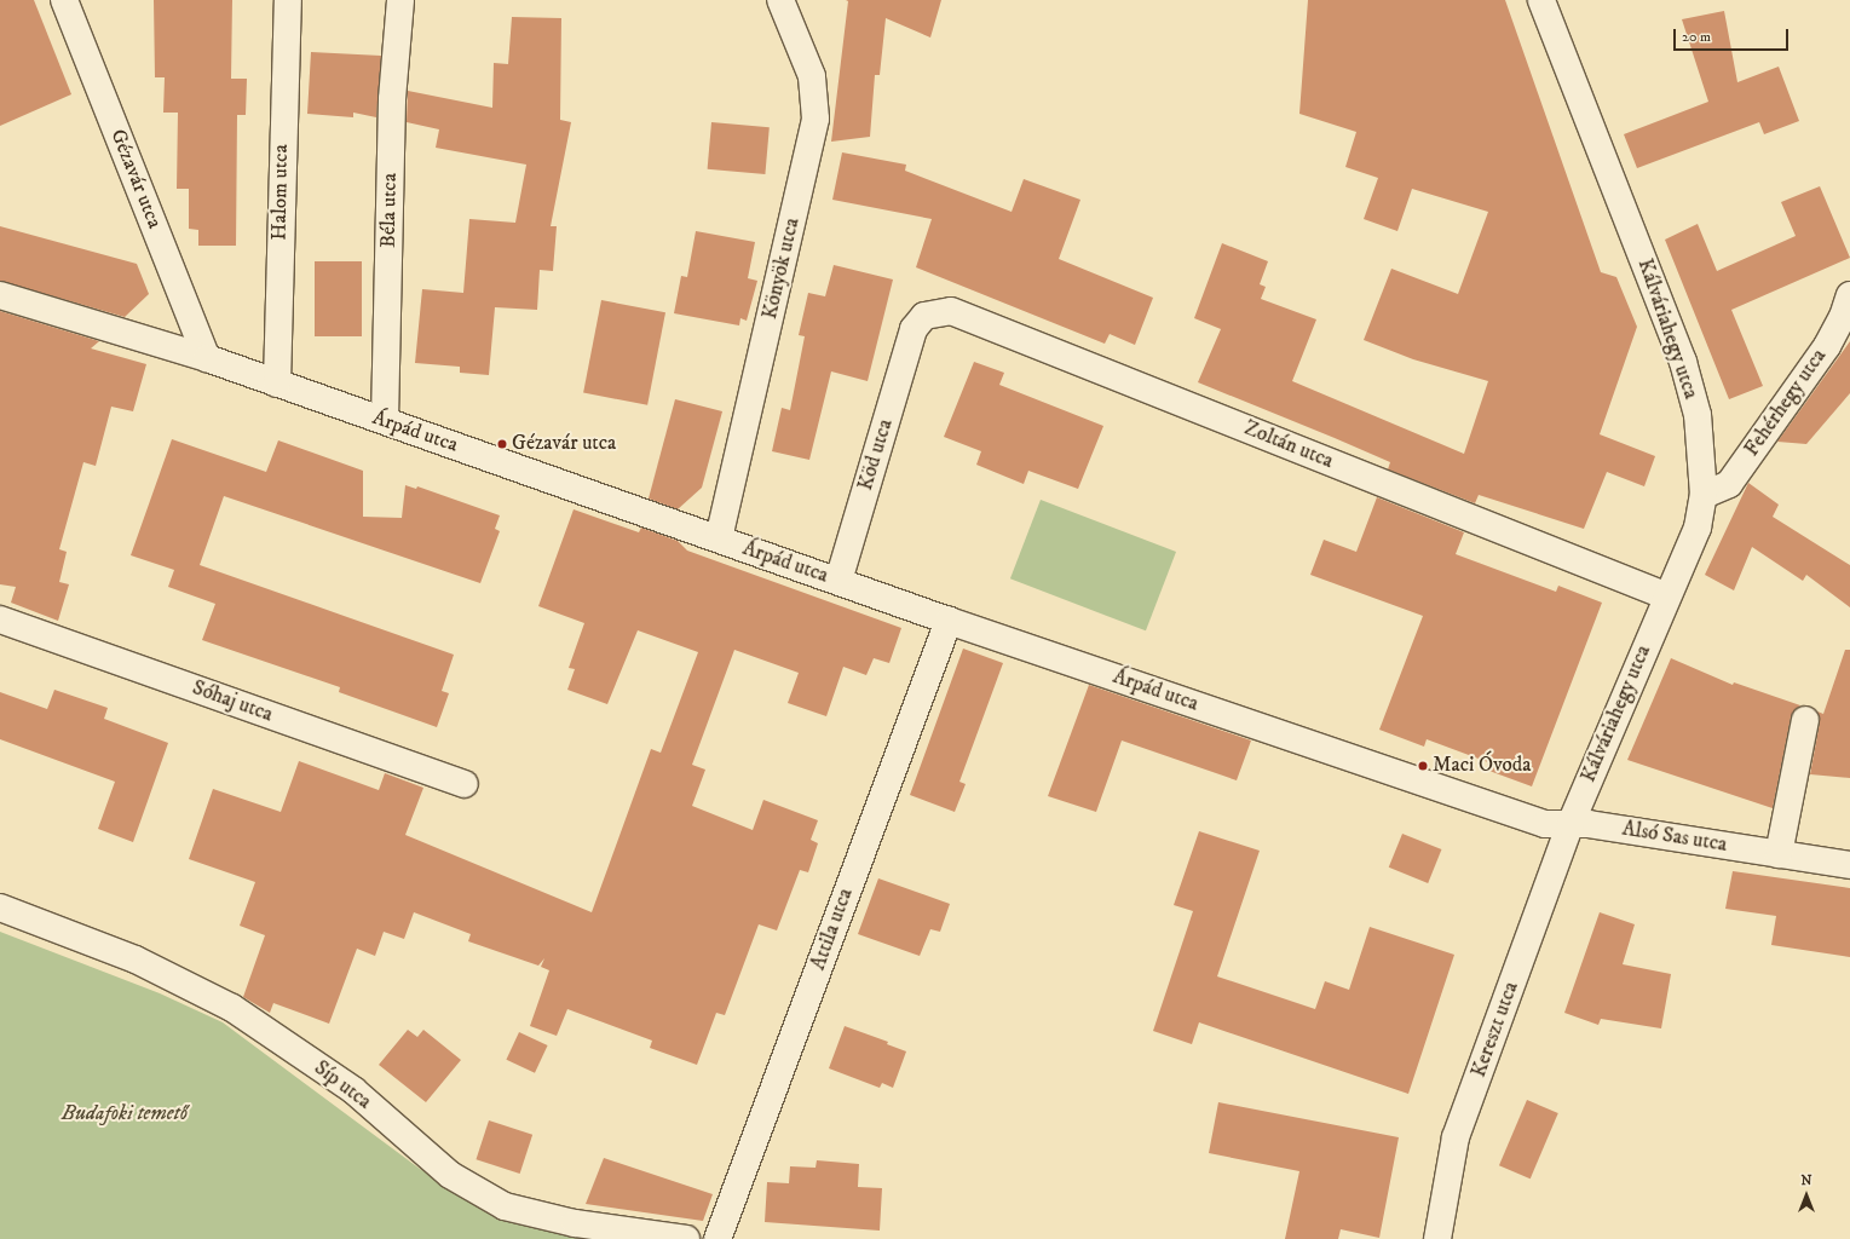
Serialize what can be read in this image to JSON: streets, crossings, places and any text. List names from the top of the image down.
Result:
{
  "streets": {
    "street": [
      "Gézavár utca",
      "Halom utca",
      "Béla utca",
      "Könyök utca",
      "Kálváriahegy utca",
      "Fehérhegy utca",
      "Árpád utca",
      "Zoltán utca",
      "Köd utca",
      "Sóhaj utca",
      "Alsó Sas utca",
      "Attila utca",
      "Kereszt utca",
      "Síp utca"
    ]
  },
  "crossings": [
    ["Gézavár utca", "Árpád utca"],
    ["Halom utca", "Árpád utca"],
    ["Béla utca", "Árpád utca"],
    ["Könyök utca", "Árpád utca"],
    ["Kálváriahegy utca", "Fehérhegy utca"],
    ["Kálváriahegy utca", "Árpád utca"],
    ["Kálváriahegy utca", "Zoltán utca"],
    ["Kálváriahegy utca", "Alsó Sas utca"],
    ["Kálváriahegy utca", "Kereszt utca"],
    ["Árpád utca", "Köd utca"],
    ["Árpád utca", "Alsó Sas utca"],
    ["Árpád utca", "Attila utca"],
    ["Árpád utca", "Kereszt utca"],
    ["Zoltán utca", "Köd utca"],
    ["Alsó Sas utca", "Kereszt utca"]
  ],
  "parks": ["Budafoki temető"],
  "places": ["Gézavár utca", "Maci Óvoda"],
  "scale_bar": "20 m",
  "north": "top"
}
